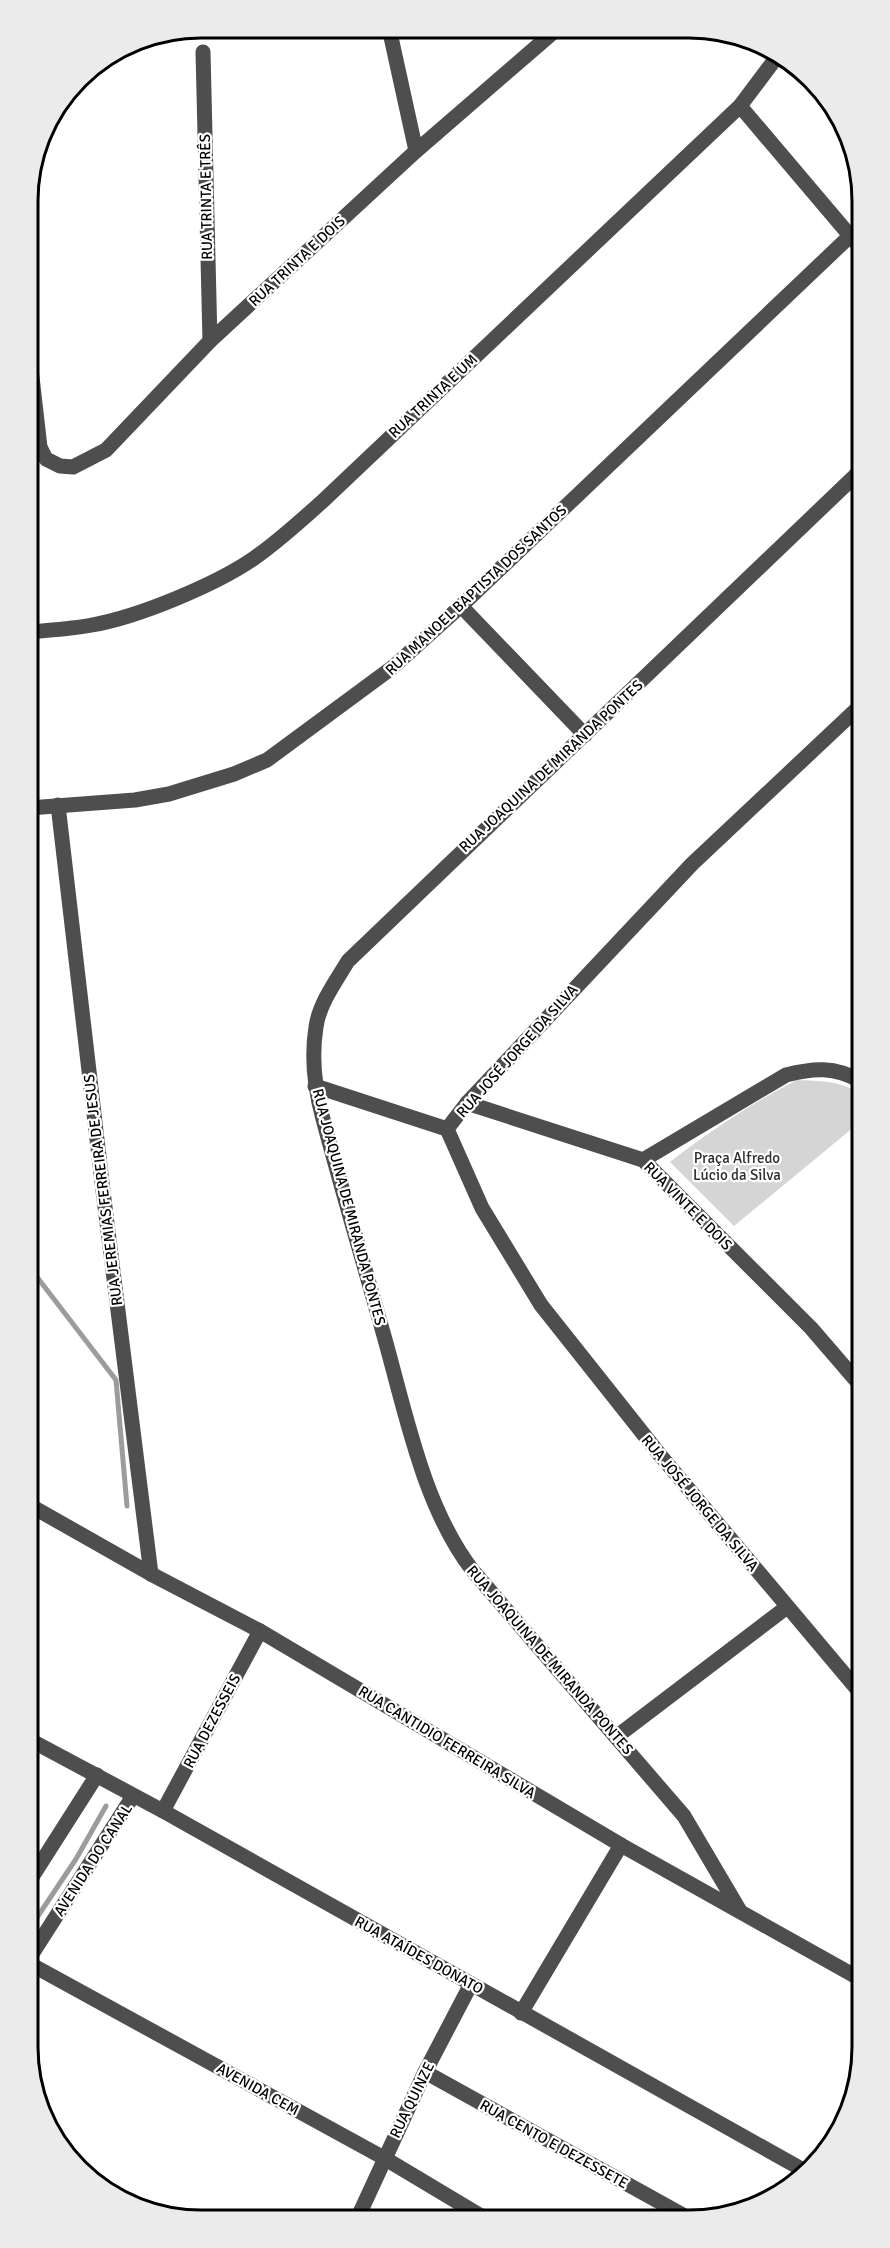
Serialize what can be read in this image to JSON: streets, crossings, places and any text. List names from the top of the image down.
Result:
{
  "streets": {
    "street": [
      "RUA TRINTA E TRÊS",
      "RUA TRINTA E DOIS",
      "RUA TRINTA E UM",
      "RUA MANOEL BAPTISTA DOS SANTOS",
      "RUA JOAQUINA DE MIRANDA PONTES",
      "RUA JOSÉ JORGE DA SILVA",
      "RUA JEREMIAS FERREIRA DE JESUS",
      "RUA VINTE E DOIS",
      "RUA DEZESSEIS",
      "RUA CANTIDIO FERREIRA SILVA",
      "AVENIDA DO CANAL",
      "RUA ATAÍDES DONATO",
      "AVENIDA CEM",
      "RUA QUINZE",
      "RUA CENTO E DEZESSETE"
    ]
  },
  "crossings": [
    ["RUA TRINTA E TRÊS", "RUA TRINTA E DOIS"],
    ["RUA MANOEL BAPTISTA DOS SANTOS", "RUA JEREMIAS FERREIRA DE JESUS"],
    ["RUA JOAQUINA DE MIRANDA PONTES", "RUA CANTIDIO FERREIRA SILVA"],
    ["RUA JOSÉ JORGE DA SILVA", "RUA VINTE E DOIS"],
    ["RUA JEREMIAS FERREIRA DE JESUS", "RUA CANTIDIO FERREIRA SILVA"],
    ["RUA DEZESSEIS", "RUA CANTIDIO FERREIRA SILVA"],
    ["RUA DEZESSEIS", "RUA ATAÍDES DONATO"],
    ["AVENIDA DO CANAL", "RUA ATAÍDES DONATO"],
    ["RUA ATAÍDES DONATO", "RUA QUINZE"],
    ["AVENIDA CEM", "RUA QUINZE"],
    ["RUA QUINZE", "RUA CENTO E DEZESSETE"]
  ],
  "parks": ["Praça Alfredo Lúcio da Silva"]
}
